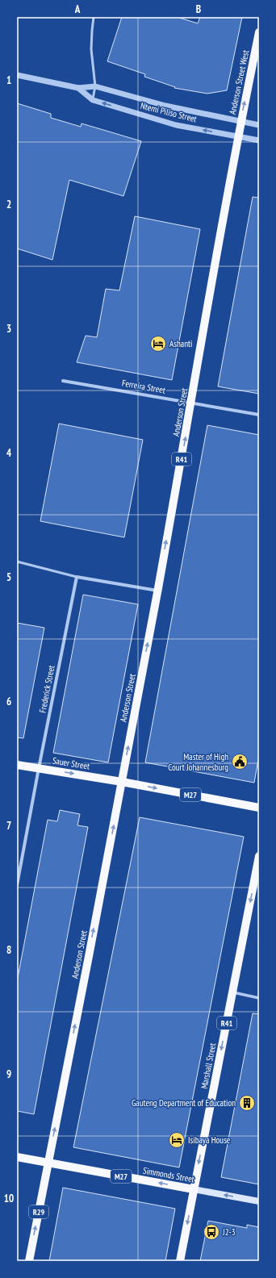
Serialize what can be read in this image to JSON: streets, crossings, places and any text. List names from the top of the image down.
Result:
{
  "streets": {
    "main road": [
      "Anderson Street West",
      "Anderson Street",
      "R41",
      "Sauer Street",
      "M27",
      "Marshall Street",
      "Simmonds Street",
      "R29"
    ],
    "street": ["Ntemi Piliso Street", "Ferreira Street", "Frederick Street"]
  },
  "crossings": [
    ["Anderson Street West", "Ntemi Piliso Street"],
    ["Anderson Street West", "Anderson Street"],
    ["Ntemi Piliso Street", "Anderson Street"],
    ["Ferreira Street", "Anderson Street"],
    ["Anderson Street", "Sauer Street"],
    ["Anderson Street", "M27"],
    ["Anderson Street", "Simmonds Street"],
    ["Frederick Street", "Sauer Street"],
    ["Sauer Street", "M27"],
    ["Marshall Street", "Simmonds Street"]
  ],
  "one_way": [
    "Anderson Street West",
    "Anderson Street",
    "Sauer Street",
    "Marshall Street",
    "Simmonds Street"
  ],
  "places": {
    "hotel": ["Ashanti", "Isibaya House"],
    "public building": ["Master of High Court Johannesburg"],
    "building": ["Gauteng Department of Education"],
    "bus stop": ["J2-3"]
  },
  "grid": {
    "columns": ["A", "B"],
    "rows": [
      "1",
      "2",
      "3",
      "4",
      "5",
      "6",
      "7",
      "8",
      "9",
      "10"
    ]
  }
}
